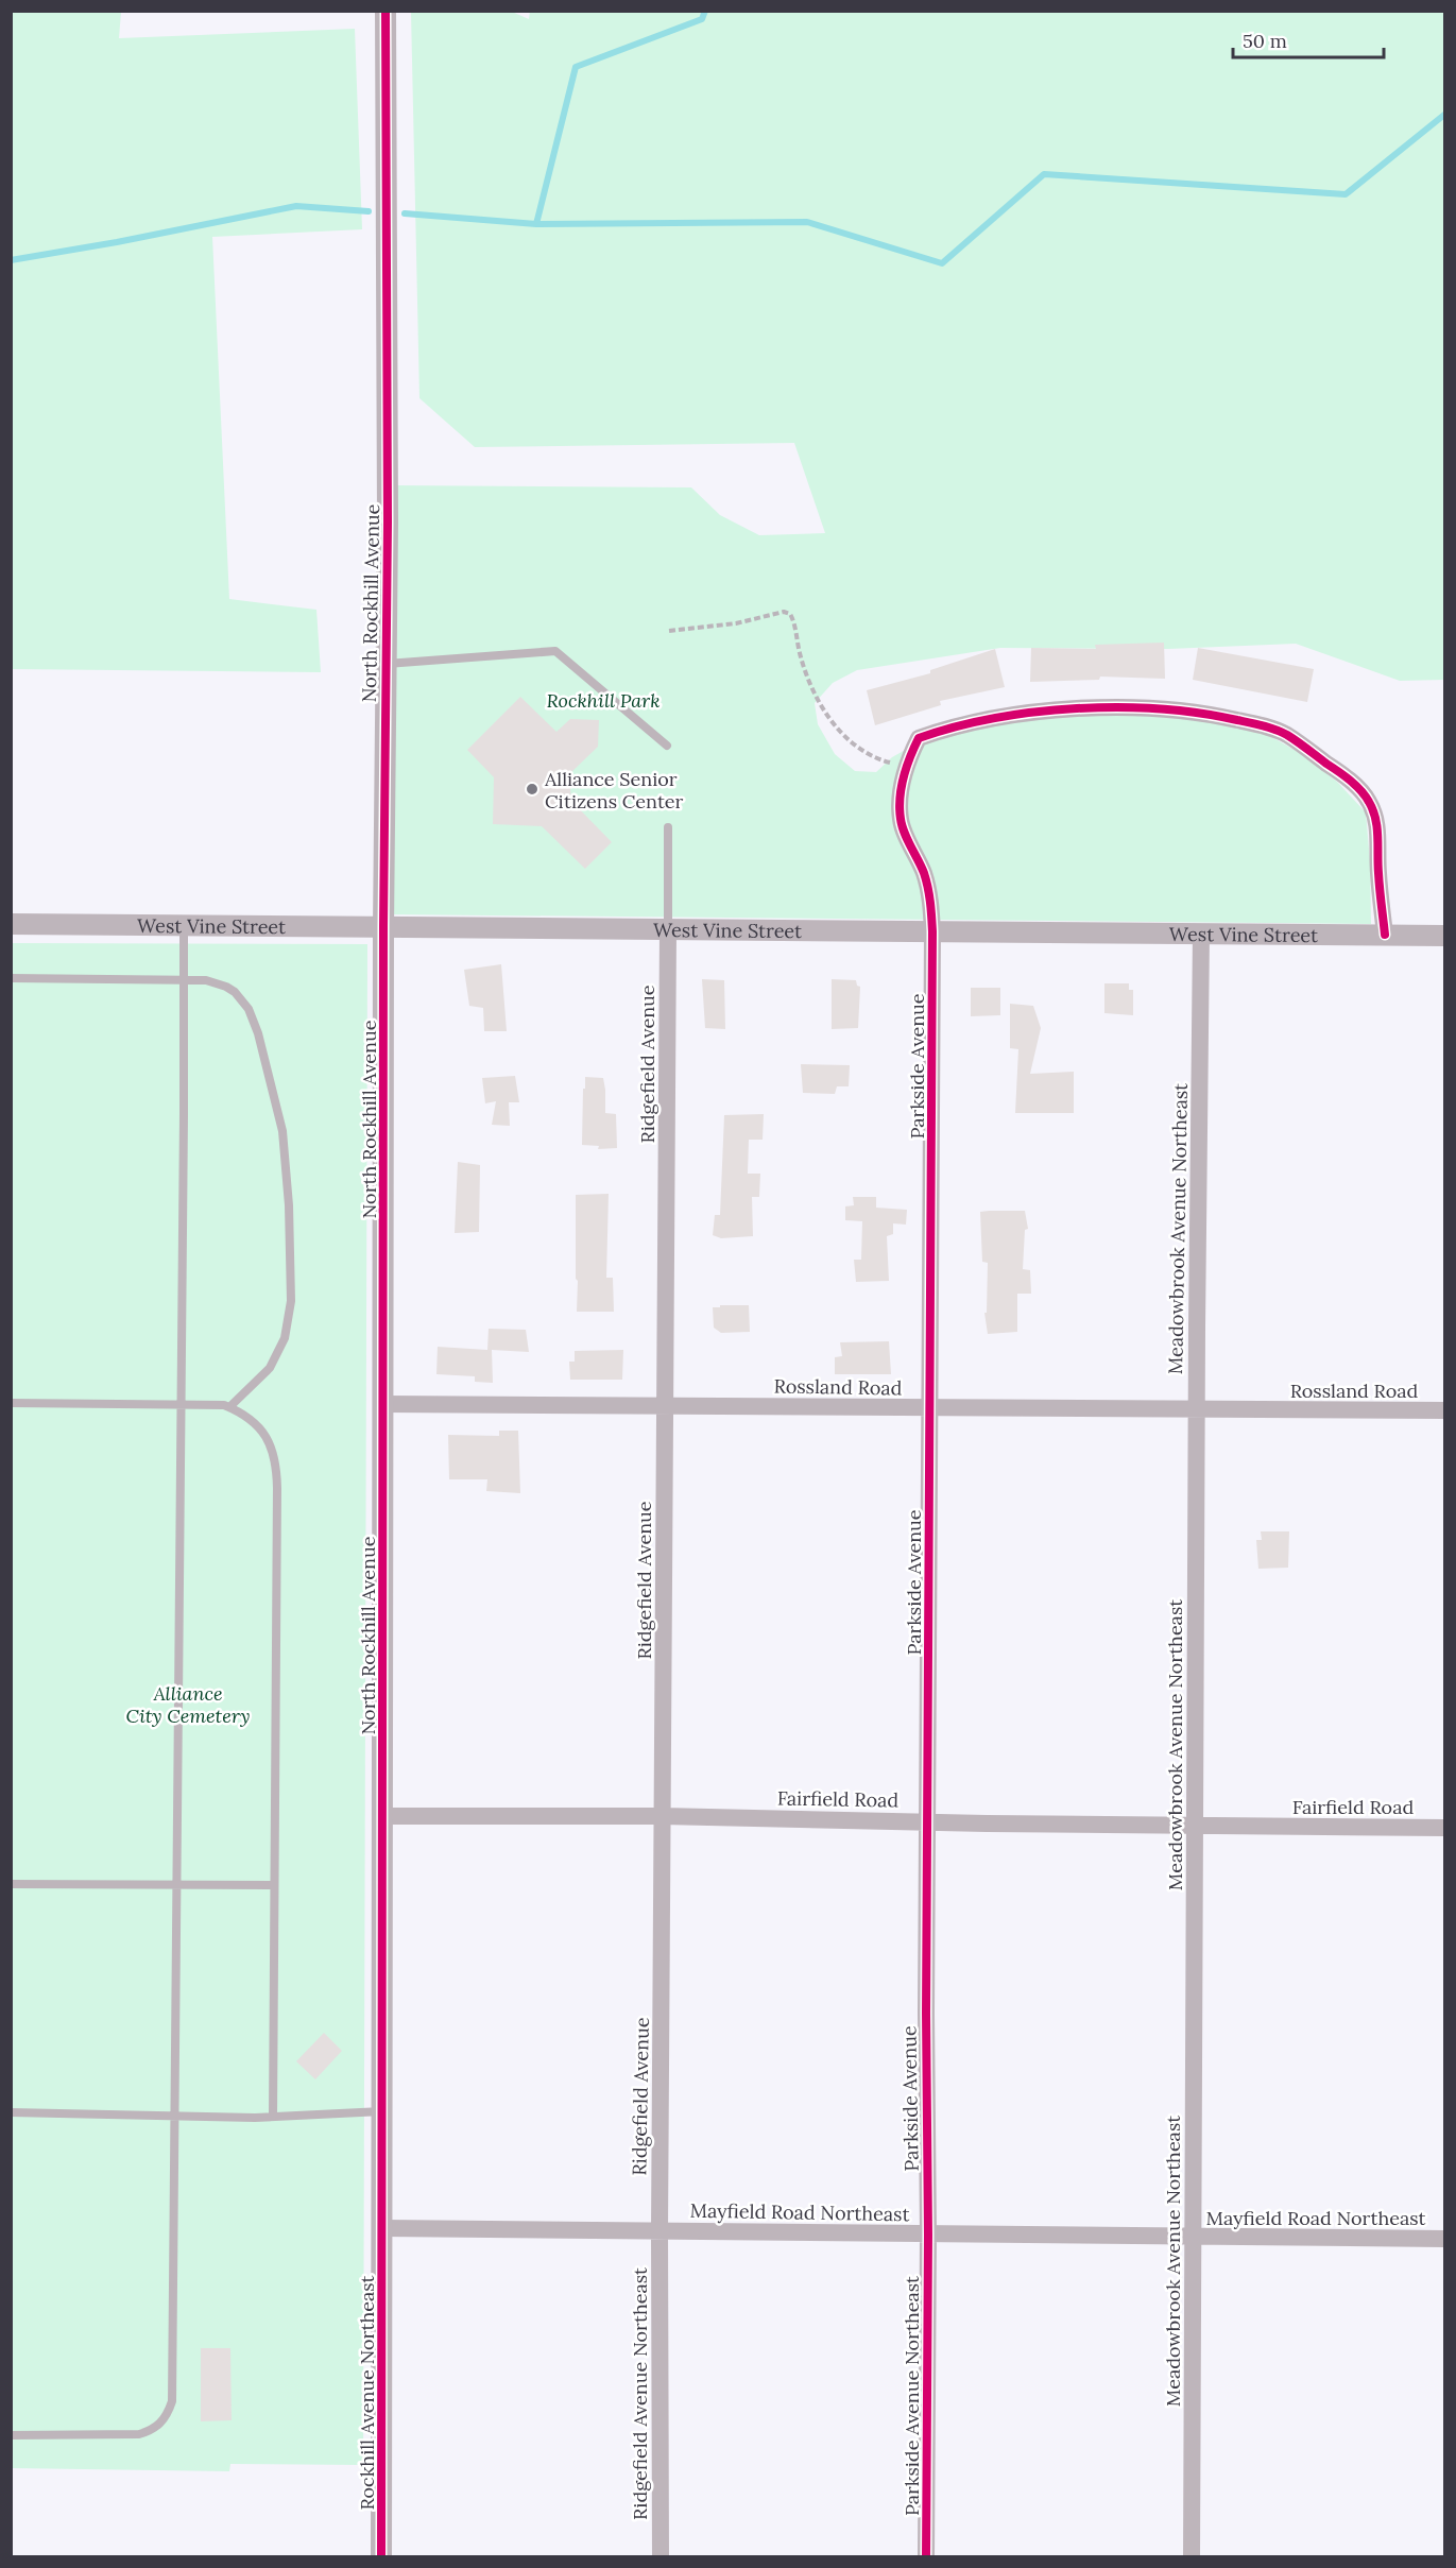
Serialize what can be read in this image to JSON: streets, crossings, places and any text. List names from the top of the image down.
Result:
{
  "streets": {
    "street": [
      "North Rockhill Avenue",
      "West Vine Street",
      "Ridgefield Avenue",
      "Parkside Avenue",
      "Meadowbrook Avenue Northeast",
      "Rossland Road",
      "Fairfield Road",
      "Mayfield Road Northeast",
      "Rockhill Avenue Northeast",
      "Ridgefield Avenue Northeast",
      "Parkside Avenue Northeast"
    ]
  },
  "crossings": [
    ["North Rockhill Avenue", "West Vine Street"],
    ["North Rockhill Avenue", "Rossland Road"],
    ["North Rockhill Avenue", "Fairfield Road"],
    ["North Rockhill Avenue", "Mayfield Road Northeast"],
    ["North Rockhill Avenue", "Rockhill Avenue Northeast"],
    ["West Vine Street", "Ridgefield Avenue"],
    ["West Vine Street", "Parkside Avenue"],
    ["West Vine Street", "Meadowbrook Avenue Northeast"],
    ["Ridgefield Avenue", "Rossland Road"],
    ["Ridgefield Avenue", "Fairfield Road"],
    ["Ridgefield Avenue", "Mayfield Road Northeast"],
    ["Ridgefield Avenue", "Ridgefield Avenue Northeast"],
    ["Parkside Avenue", "Rossland Road"],
    ["Parkside Avenue", "Fairfield Road"],
    ["Parkside Avenue", "Mayfield Road Northeast"],
    ["Parkside Avenue", "Parkside Avenue Northeast"],
    ["Meadowbrook Avenue Northeast", "Rossland Road"],
    ["Meadowbrook Avenue Northeast", "Fairfield Road"],
    ["Meadowbrook Avenue Northeast", "Mayfield Road Northeast"],
    ["Mayfield Road Northeast", "Rockhill Avenue Northeast"],
    ["Mayfield Road Northeast", "Ridgefield Avenue Northeast"],
    ["Mayfield Road Northeast", "Parkside Avenue Northeast"]
  ],
  "parks": ["Rockhill Park", "Alliance City Cemetery"],
  "places": ["Alliance Senior Citizens Center"],
  "scale_bar": "50 m"
}
